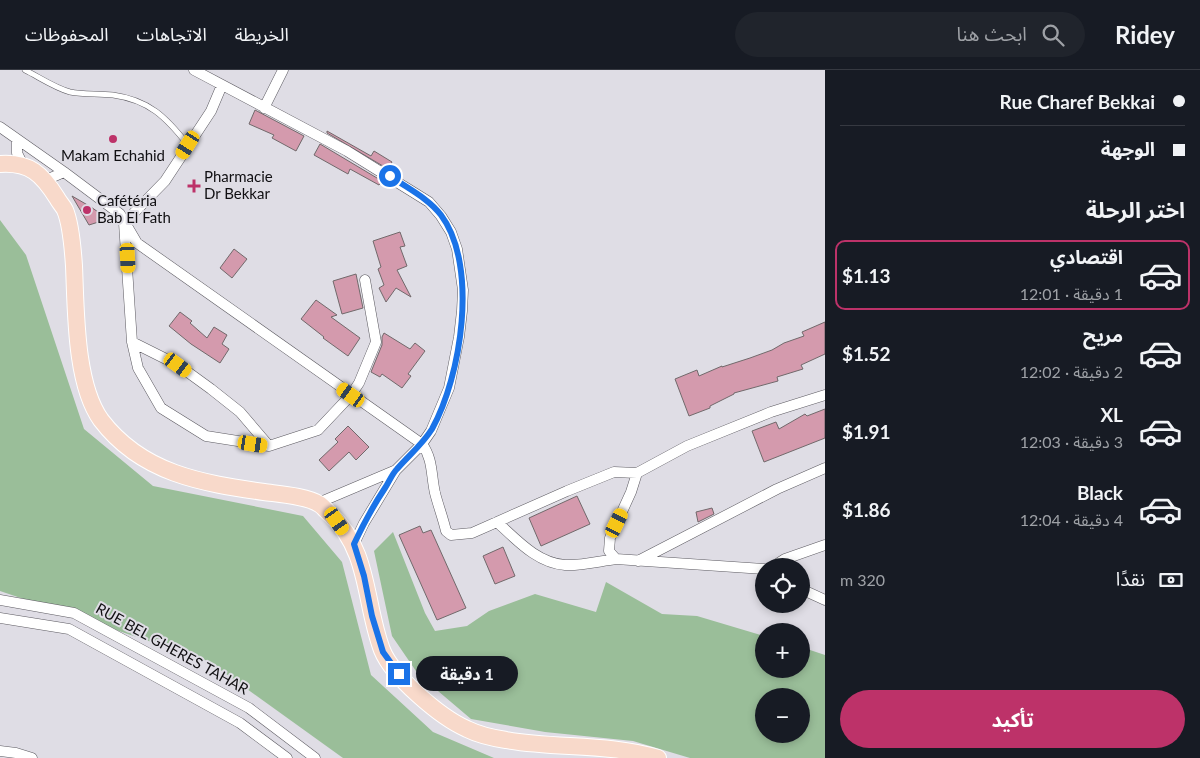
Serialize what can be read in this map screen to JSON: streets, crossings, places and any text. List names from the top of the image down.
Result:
{
  "streets": {
    "street": ["RUE BEL GHERES TAHAR"]
  },
  "places": {
    "other": ["Makam Echahid", "Cafétéria Bab El Fath"],
    "health": ["Pharmacie Dr Bekkar"]
  },
  "page": {
    "header": "Ridey",
    "search": "ابحث هنا",
    "nav": ["الخريطة", "الاتجاهات", "المحفوظات"],
    "banner": ["Rue Charef Bekkai", "الوجهة"],
    "heading": "اختر الرحلة",
    "list": [
      {
        "name": "اقتصادي",
        "note": "1 دقيقة · 12:01",
        "value": "$1.13"
      },
      {
        "name": "مريح",
        "note": "2 دقيقة · 12:02",
        "value": "$1.52"
      },
      {
        "name": "XL",
        "note": "3 دقيقة · 12:03",
        "value": "$1.91"
      },
      {
        "name": "Black",
        "note": "4 دقيقة · 12:04",
        "value": "$1.86"
      }
    ],
    "pay": ["نقدًا", "320 m"],
    "map_buttons": ["+", "−"],
    "bubble": "1 دقيقة",
    "buttons": "تأكيد"
  }
}
